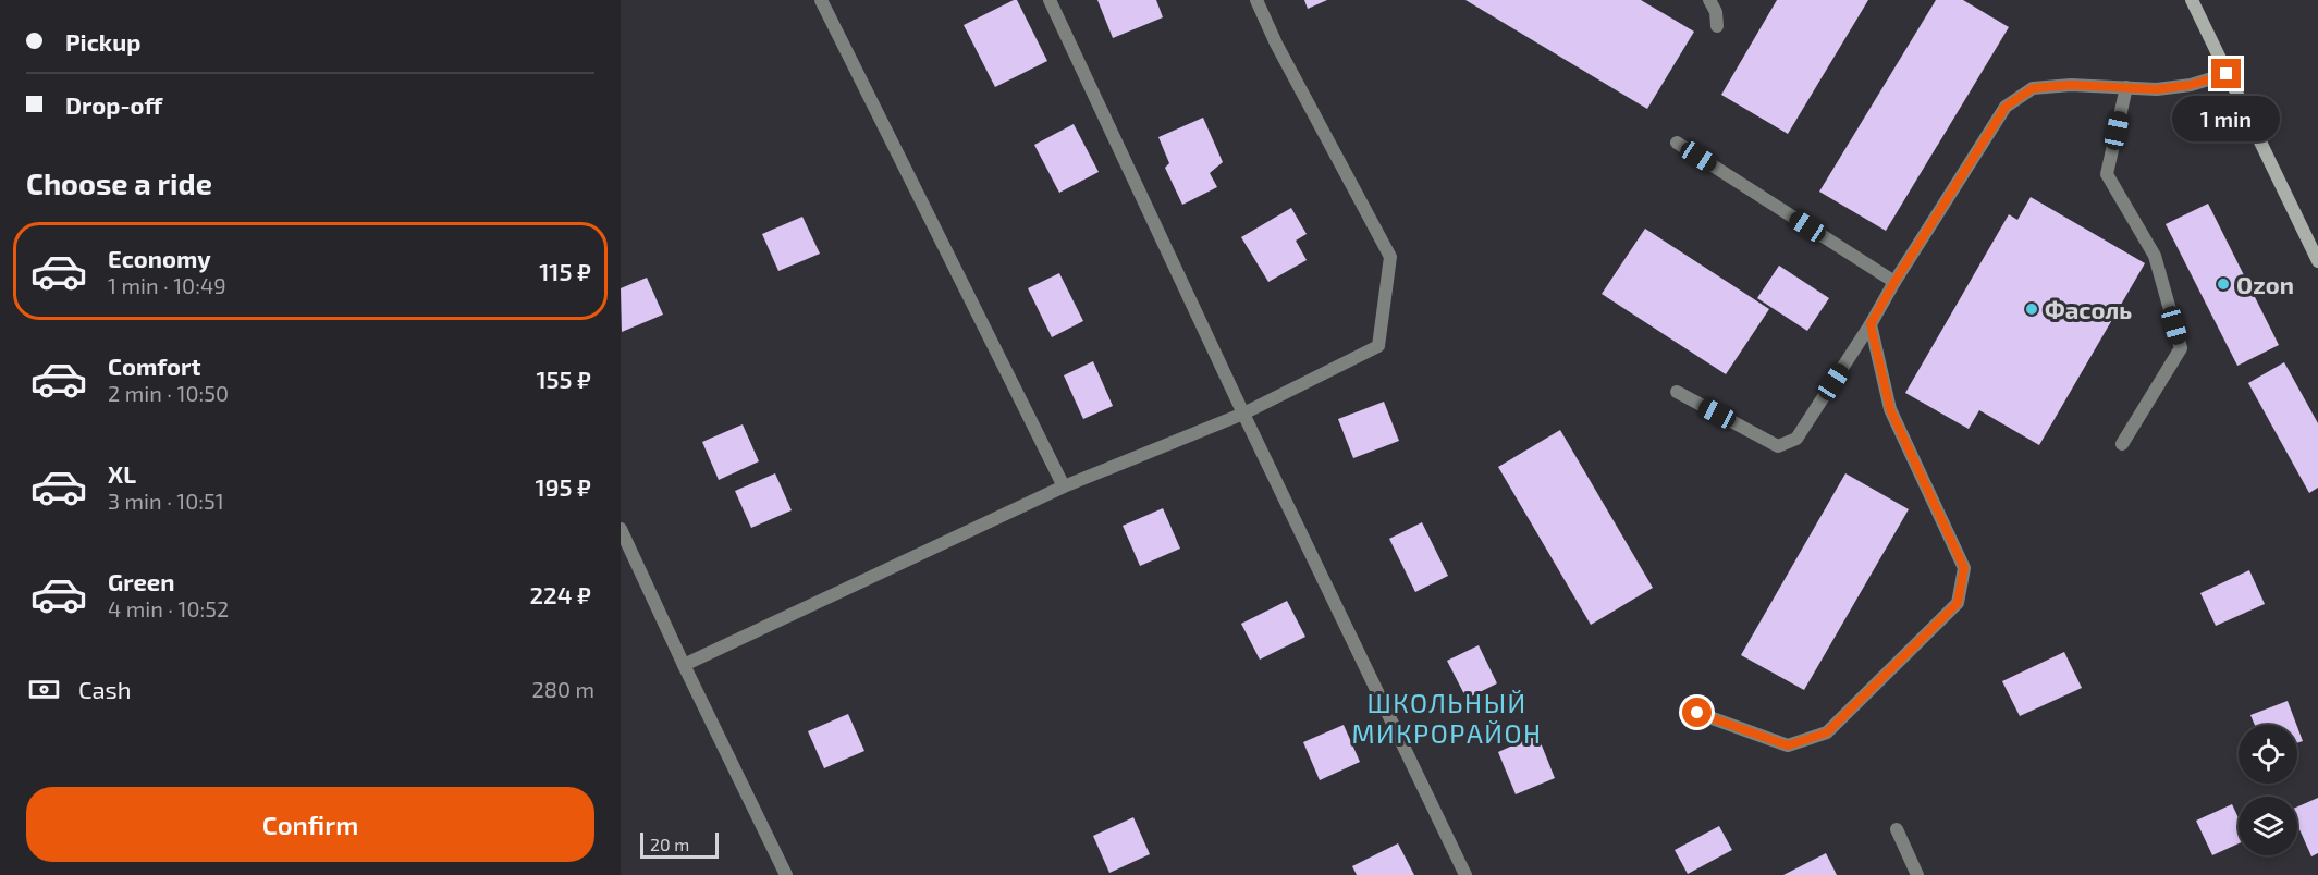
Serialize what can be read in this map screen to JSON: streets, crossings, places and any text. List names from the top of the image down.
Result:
{
  "districts": ["ШКОЛЬНЫЙ МИКРОРАЙОН"],
  "places": ["Ozon", "Фасоль"],
  "scale_bar": "20 m",
  "page": {
    "banner": ["Pickup", "Drop-off"],
    "bubble": "1 min",
    "heading": "Choose a ride",
    "list": [
      {
        "name": "Economy",
        "note": "1 min · 10:49",
        "value": "115 ₽"
      },
      {
        "name": "Comfort",
        "note": "2 min · 10:50",
        "value": "155 ₽"
      },
      {
        "name": "XL",
        "note": "3 min · 10:51",
        "value": "195 ₽"
      },
      {
        "name": "Green",
        "note": "4 min · 10:52",
        "value": "224 ₽"
      }
    ],
    "pay": ["Cash", "280 m"],
    "buttons": "Confirm",
    "scale": "20 m"
  }
}
